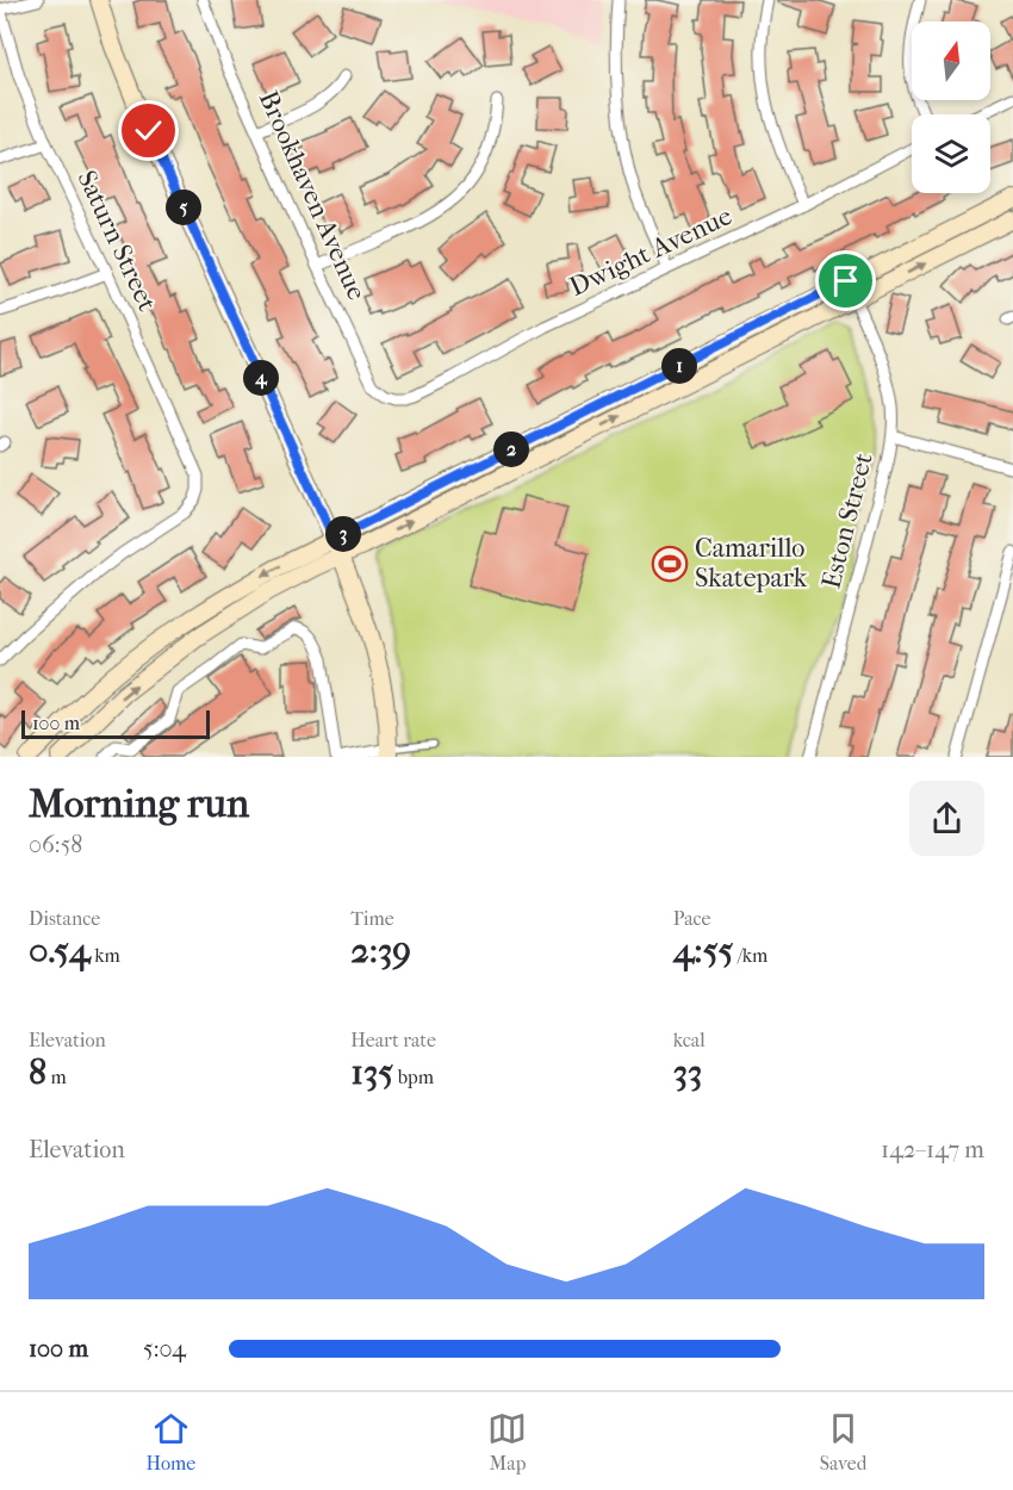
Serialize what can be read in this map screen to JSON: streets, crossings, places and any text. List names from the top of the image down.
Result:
{
  "streets": {
    "street": [
      "Brookhaven Avenue",
      "Saturn Street",
      "Dwight Avenue",
      "Eston Street"
    ]
  },
  "crossings": [
    ["Brookhaven Avenue", "Dwight Avenue"]
  ],
  "places": {
    "sports": ["Camarillo Skatepark"]
  },
  "scale_bar": "100 m",
  "north": "top",
  "page": {
    "pins": [
      "5",
      "1",
      "4",
      "2",
      "3"
    ],
    "scale": "100 m",
    "heading": ["Morning run", "06:58"],
    "stats": [
      ["Distance", "0.54 km"],
      ["Time", "2:39"],
      ["Pace", "4:55 /km"],
      ["Elevation", "8 m"],
      ["Heart rate", "135 bpm"],
      ["kcal", "33"]
    ],
    "chart": ["Elevation", "142–147 m"],
    "list": [
      {
        "name": "100 m",
        "note": "5:04"
      }
    ],
    "tabs": ["Home", "Map", "Saved"]
  }
}
